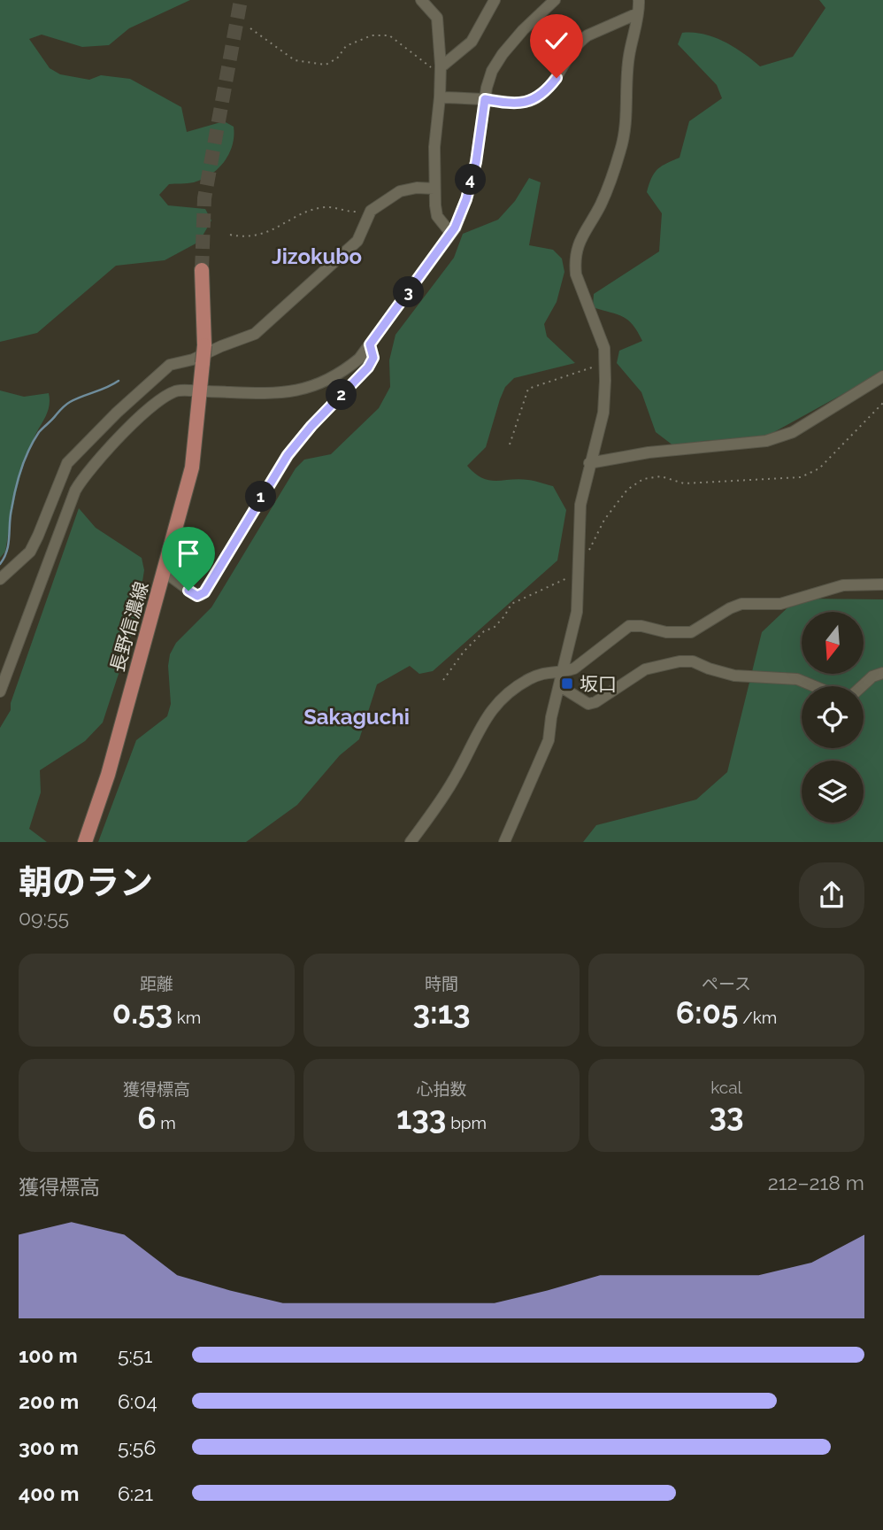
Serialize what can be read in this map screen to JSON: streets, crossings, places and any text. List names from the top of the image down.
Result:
{
  "streets": {
    "main road": ["長野信濃線"]
  },
  "districts": ["Jizokubo", "Sakaguchi"],
  "places": {
    "transit": ["坂口"]
  },
  "north": "bottom",
  "page": {
    "pins": [
      "4",
      "3",
      "2",
      "1"
    ],
    "heading": ["朝のラン", "09:55"],
    "stats": [
      ["距離", "0.53 km"],
      ["時間", "3:13"],
      ["ペース", "6:05 /km"],
      ["獲得標高", "6 m"],
      ["心拍数", "133 bpm"],
      ["kcal", "33"]
    ],
    "chart": ["獲得標高", "212–218 m"],
    "list": [
      {
        "name": "100 m",
        "note": "5:51"
      },
      {
        "name": "200 m",
        "note": "6:04"
      },
      {
        "name": "300 m",
        "note": "5:56"
      },
      {
        "name": "400 m",
        "note": "6:21"
      }
    ]
  }
}
